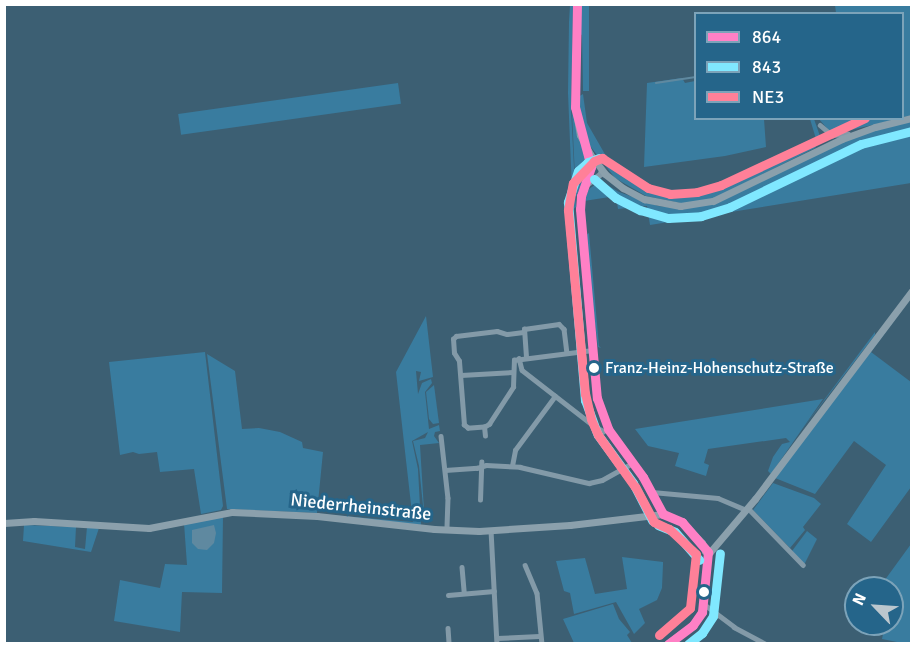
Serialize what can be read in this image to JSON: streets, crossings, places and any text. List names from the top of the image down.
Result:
{
  "streets": {
    "main road": ["Niederrheinstraße"]
  },
  "places": ["Franz-Heinz-Hohenschutz-Straße"],
  "lines": ["transit line 864", "transit line NE3", "transit line 843"],
  "legend": ["864", "843", "NE3"],
  "north": "top left"
}
